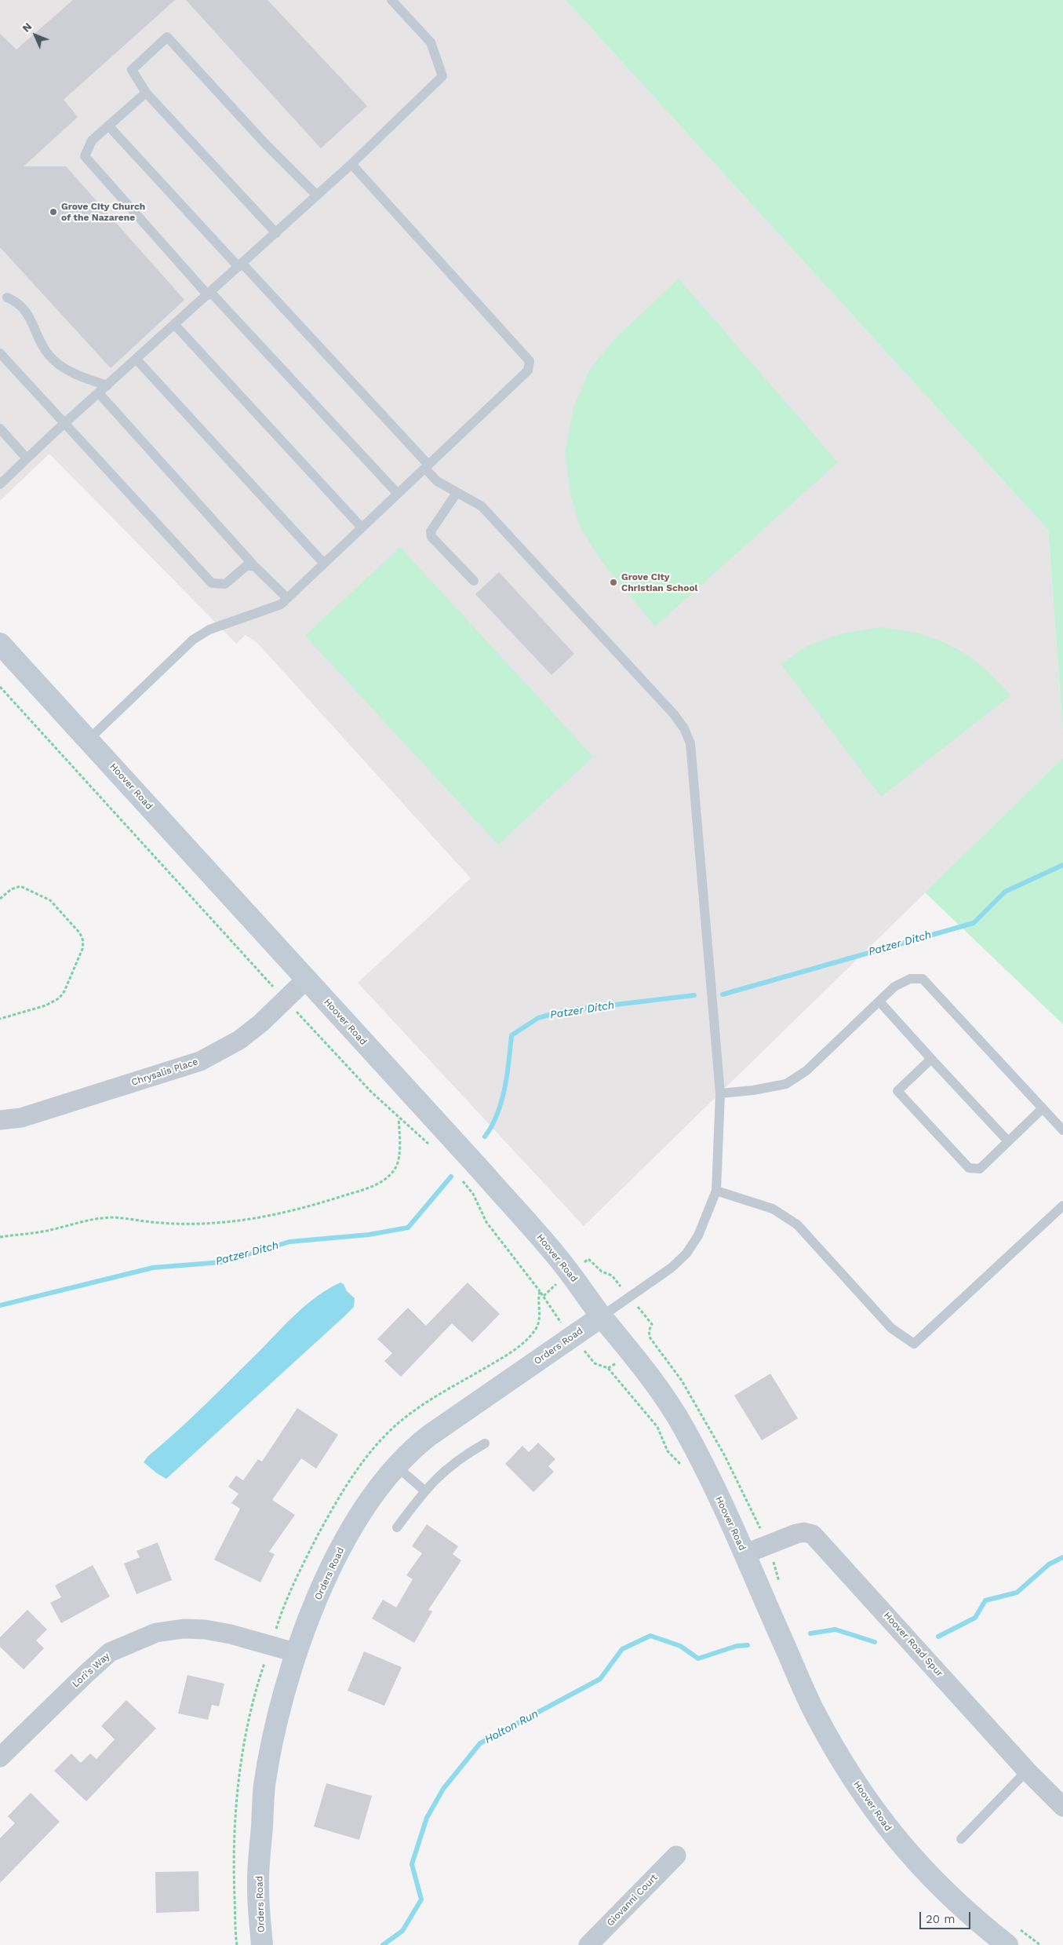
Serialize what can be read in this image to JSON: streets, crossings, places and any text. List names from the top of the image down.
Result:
{
  "streets": {
    "main road": ["Hoover Road", "Orders Road"],
    "street": [
      "Chrysalis Place",
      "Hoover Road Spur",
      "Lori's Way",
      "Giovanni Court"
    ]
  },
  "crossings": [
    ["Hoover Road", "Chrysalis Place"],
    ["Hoover Road", "Orders Road"],
    ["Hoover Road", "Hoover Road Spur"],
    ["Orders Road", "Lori's Way"]
  ],
  "water": ["Patzer Ditch", "Holton Run"],
  "places": ["Grove City Church of the Nazarene", "Grove City Christian School"],
  "scale_bar": "20 m",
  "north": "top left"
}
